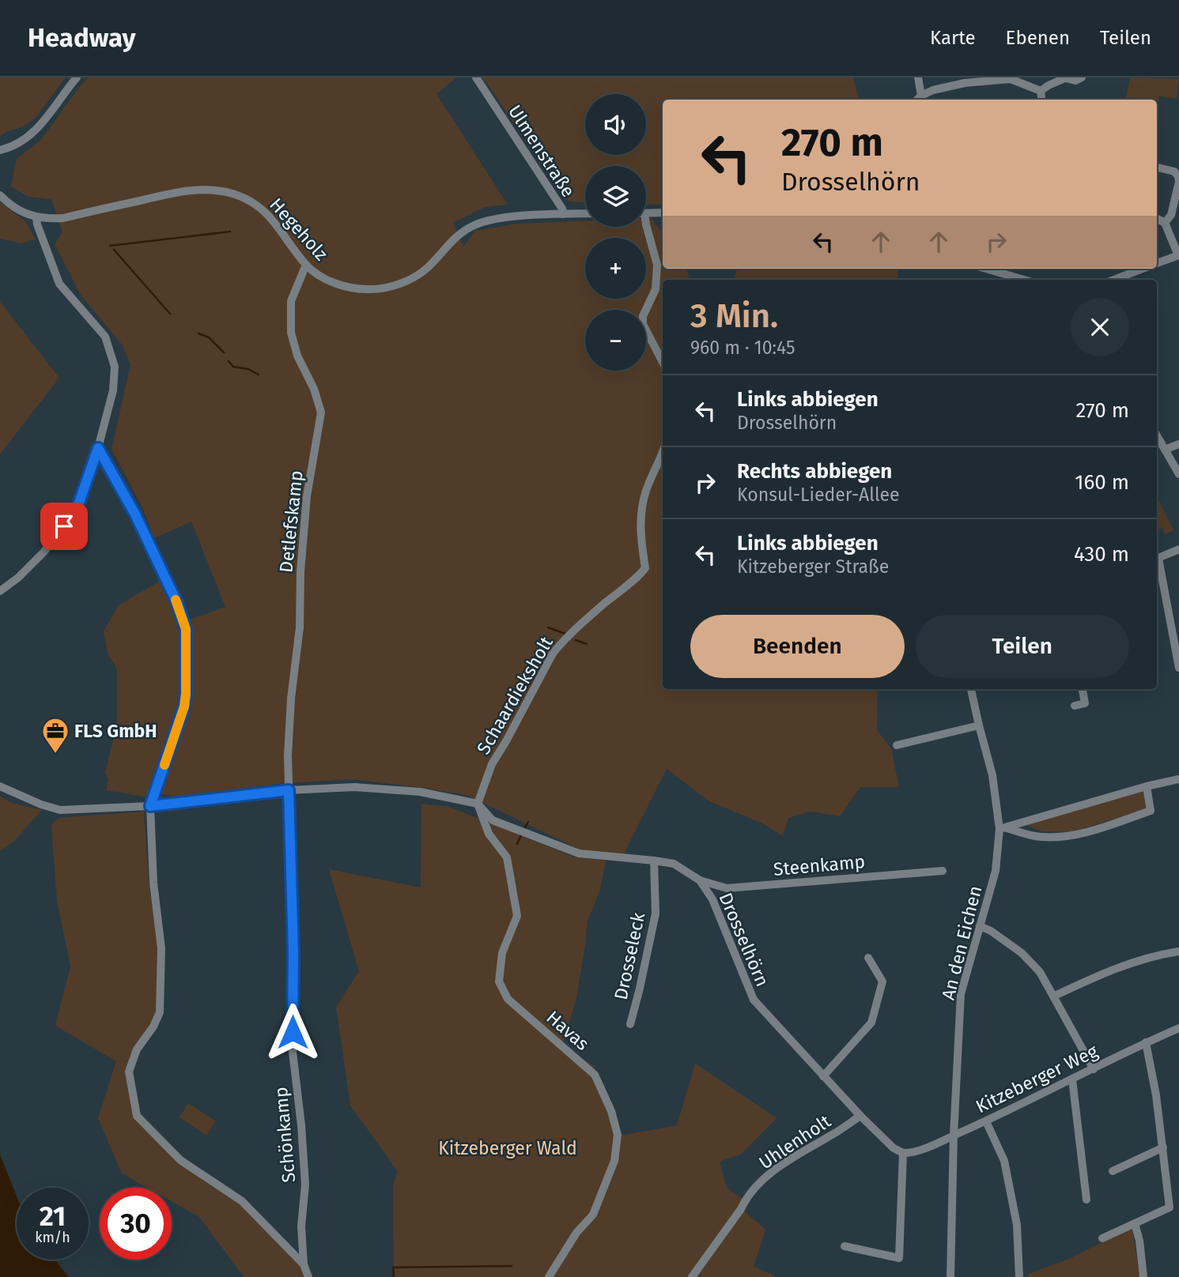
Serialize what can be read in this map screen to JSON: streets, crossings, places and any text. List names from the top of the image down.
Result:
{
  "streets": {
    "street": [
      "Ulmenstraße",
      "Hegeholz",
      "Detlefskamp",
      "Schaardieksholt",
      "Steenkamp",
      "Drosselhörn",
      "An den Eichen",
      "Drosseleck",
      "Havas",
      "Kitzeberger Weg",
      "Schönkamp",
      "Uhlenholt"
    ]
  },
  "crossings": [
    ["Ulmenstraße", "Hegeholz"],
    ["Hegeholz", "Detlefskamp"],
    ["Detlefskamp", "Schönkamp"],
    ["Schaardieksholt", "Drosselhörn"],
    ["Schaardieksholt", "Havas"],
    ["Steenkamp", "Drosselhörn"],
    ["Drosselhörn", "Drosseleck"],
    ["Drosselhörn", "Havas"],
    ["Drosselhörn", "Kitzeberger Weg"],
    ["Drosselhörn", "Uhlenholt"],
    ["An den Eichen", "Kitzeberger Weg"]
  ],
  "parks": ["Kitzeberger Wald"],
  "places": {
    "office": ["FLS GmbH"]
  },
  "page": {
    "header": "Headway",
    "nav": ["Karte", "Ebenen", "Teilen"],
    "map_buttons": ["+", "−"],
    "turn": ["270 m", "Drosselhörn"],
    "heading": ["3 Min.", "960 m · 10:45"],
    "list": [
      {
        "name": "Links abbiegen",
        "note": "Drosselhörn",
        "value": "270 m"
      },
      {
        "name": "Rechts abbiegen",
        "note": "Konsul-Lieder-Allee",
        "value": "160 m"
      },
      {
        "name": "Links abbiegen",
        "note": "Kitzeberger Straße",
        "value": "430 m"
      }
    ],
    "buttons": ["Beenden", "Teilen"],
    "speed": "21 km/h",
    "limit": "30"
  }
}
